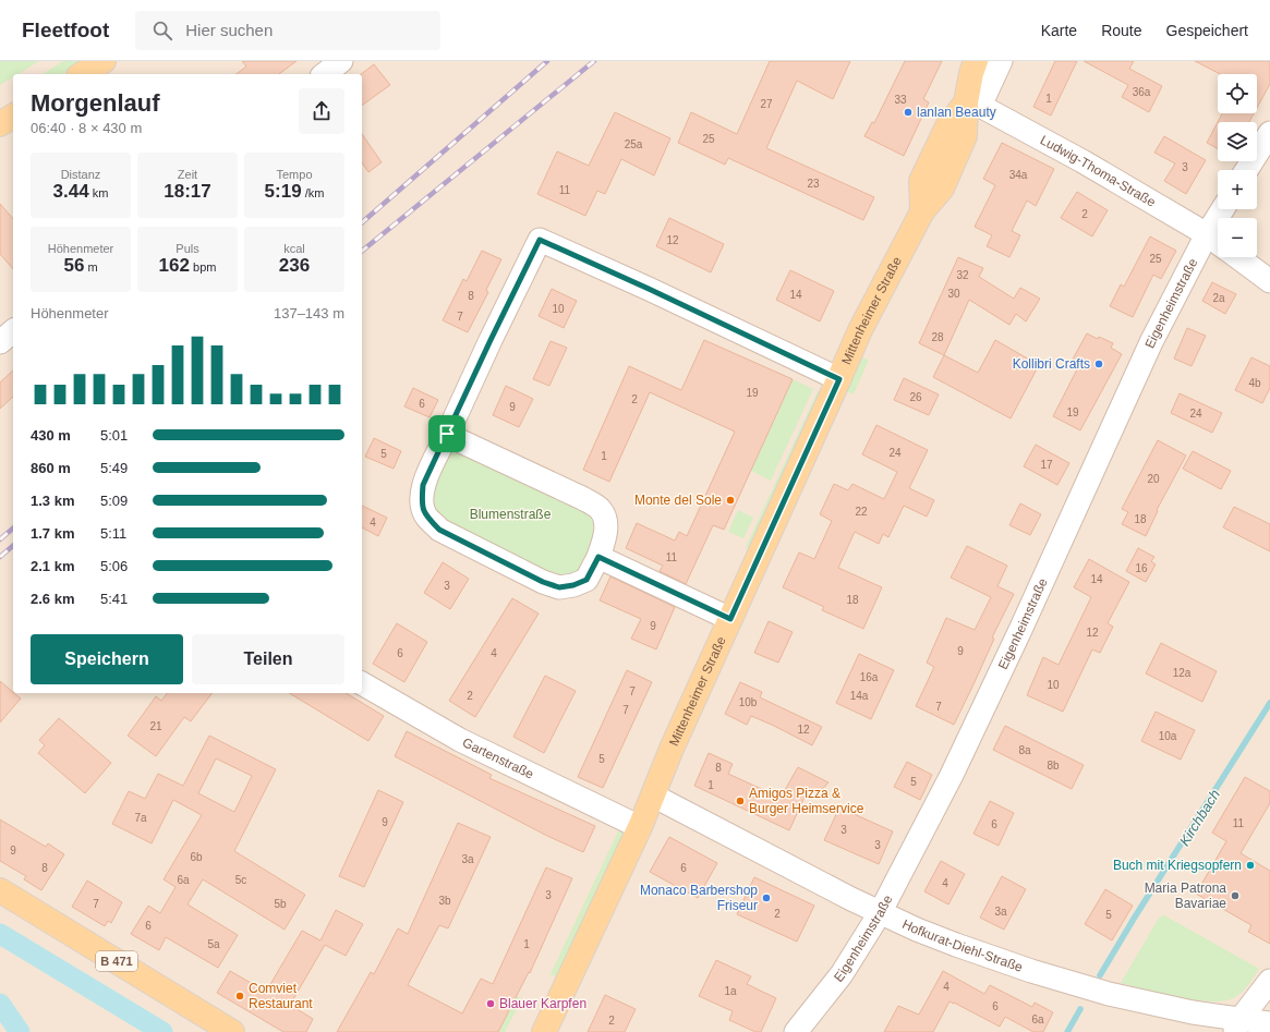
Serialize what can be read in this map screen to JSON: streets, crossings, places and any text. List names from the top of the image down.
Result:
{
  "streets": {
    "main road": ["Mittenheimer Straße", "B 471"],
    "street": [
      "Ludwig-Thoma-Straße",
      "Eigenheimstraße",
      "Gartenstraße",
      "Hofkurat-Diehl-Straße"
    ]
  },
  "crossings": [
    ["Ludwig-Thoma-Straße", "Eigenheimstraße"],
    ["Ludwig-Thoma-Straße", "Mittenheimer Straße"],
    ["Eigenheimstraße", "Hofkurat-Diehl-Straße"],
    ["Mittenheimer Straße", "Gartenstraße"],
    ["Mittenheimer Straße", "Hofkurat-Diehl-Straße"]
  ],
  "water": ["Kirchbach"],
  "parks": ["Blumenstraße"],
  "places": [
    "lanlan Beauty",
    "Kollibri Crafts",
    "Monte del Sole",
    "Amigos Pizza & Burger Heimservice",
    "Buch mit Kriegsopfern",
    "Maria Patrona Bavariae",
    "Monaco Barbershop Friseur",
    "Comviet Restaurant",
    "Blauer Karpfen"
  ],
  "house_numbers": [
    "36a",
    "1",
    "33",
    "27",
    "25",
    "25a",
    "3",
    "34a",
    "23",
    "11",
    "2",
    "12",
    "25",
    "32",
    "30",
    "14",
    "8",
    "2a",
    "10",
    "7",
    "28",
    "4b",
    "19",
    "26",
    "2",
    "6",
    "9",
    "19",
    "24",
    "24",
    "5",
    "1",
    "17",
    "20",
    "22",
    "18",
    "4",
    "11",
    "16",
    "14",
    "3",
    "18",
    "9",
    "12",
    "9",
    "6",
    "4",
    "12a",
    "16a",
    "10",
    "7",
    "2",
    "14a",
    "10b",
    "7",
    "7",
    "21",
    "12",
    "10a",
    "8a",
    "5",
    "8b",
    "8",
    "5",
    "1",
    "7a",
    "9",
    "11",
    "6",
    "3",
    "3",
    "9",
    "6b",
    "3a",
    "8",
    "6",
    "6a",
    "5c",
    "4",
    "3",
    "3b",
    "7",
    "5b",
    "3a",
    "2",
    "5",
    "6",
    "5a",
    "1",
    "4",
    "1a",
    "6",
    "6a",
    "2"
  ],
  "page": {
    "header": "Fleetfoot",
    "search": "Hier suchen",
    "nav": ["Karte", "Route", "Gespeichert"],
    "map_buttons": ["+", "−"],
    "heading": ["Morgenlauf", "06:40 · 8 × 430 m"],
    "stats": [
      ["Distanz", "3.44 km"],
      ["Zeit", "18:17"],
      ["Tempo", "5:19 /km"],
      ["Höhenmeter", "56 m"],
      ["Puls", "162 bpm"],
      ["kcal", "236"]
    ],
    "chart": ["Höhenmeter", "137–143 m"],
    "list": [
      {
        "name": "430 m",
        "note": "5:01"
      },
      {
        "name": "860 m",
        "note": "5:49"
      },
      {
        "name": "1.3 km",
        "note": "5:09"
      },
      {
        "name": "1.7 km",
        "note": "5:11"
      },
      {
        "name": "2.1 km",
        "note": "5:06"
      },
      {
        "name": "2.6 km",
        "note": "5:41"
      }
    ],
    "buttons": ["Speichern", "Teilen"]
  }
}
